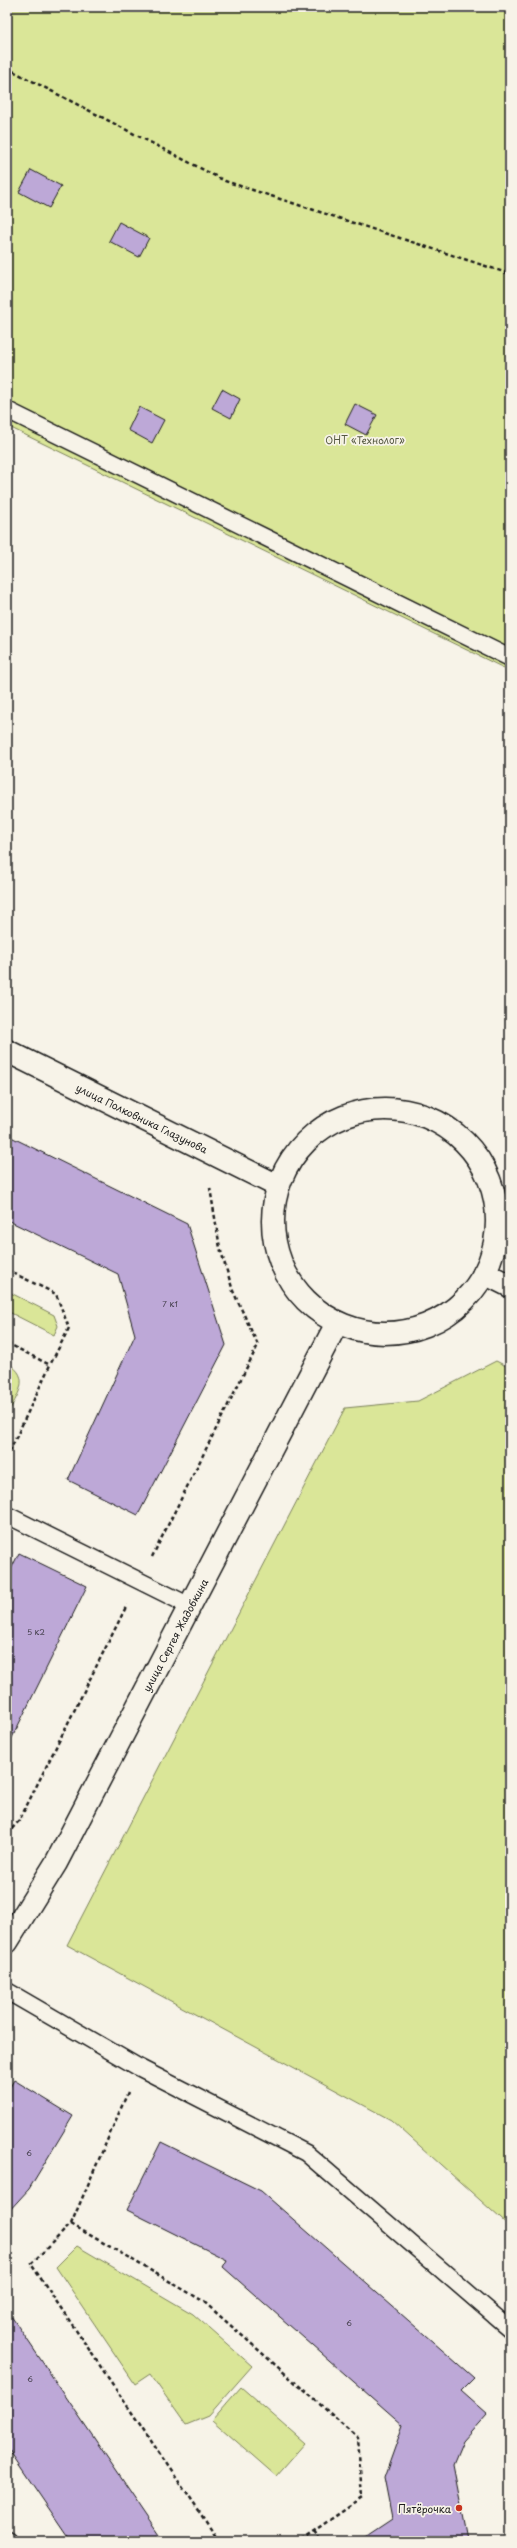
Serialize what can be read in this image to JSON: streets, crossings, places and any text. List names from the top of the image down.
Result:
{
  "streets": {
    "street": ["улица Полковника Глазунова", "улица Сергея Жадобкина"]
  },
  "parks": ["ОНТ «Технолог»"],
  "places": ["Пятёрочка"],
  "house_numbers": [
    "7 к1",
    "5 к2",
    "6",
    "6",
    "6"
  ]
}
